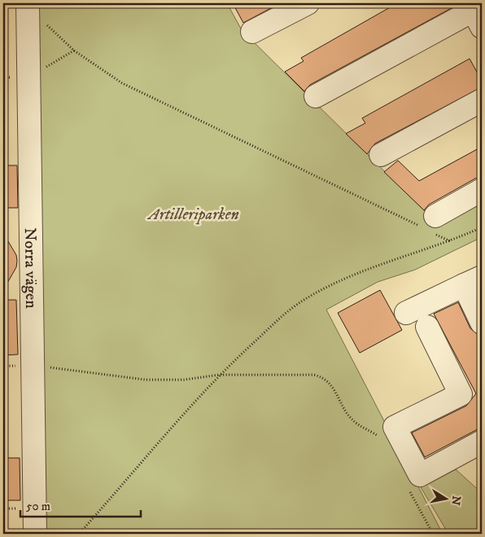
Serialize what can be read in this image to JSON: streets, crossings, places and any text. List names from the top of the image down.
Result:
{
  "streets": {
    "lane": ["Norra vägen"]
  },
  "parks": ["Artilleriparken"],
  "scale_bar": "50 m",
  "north": "right"
}
